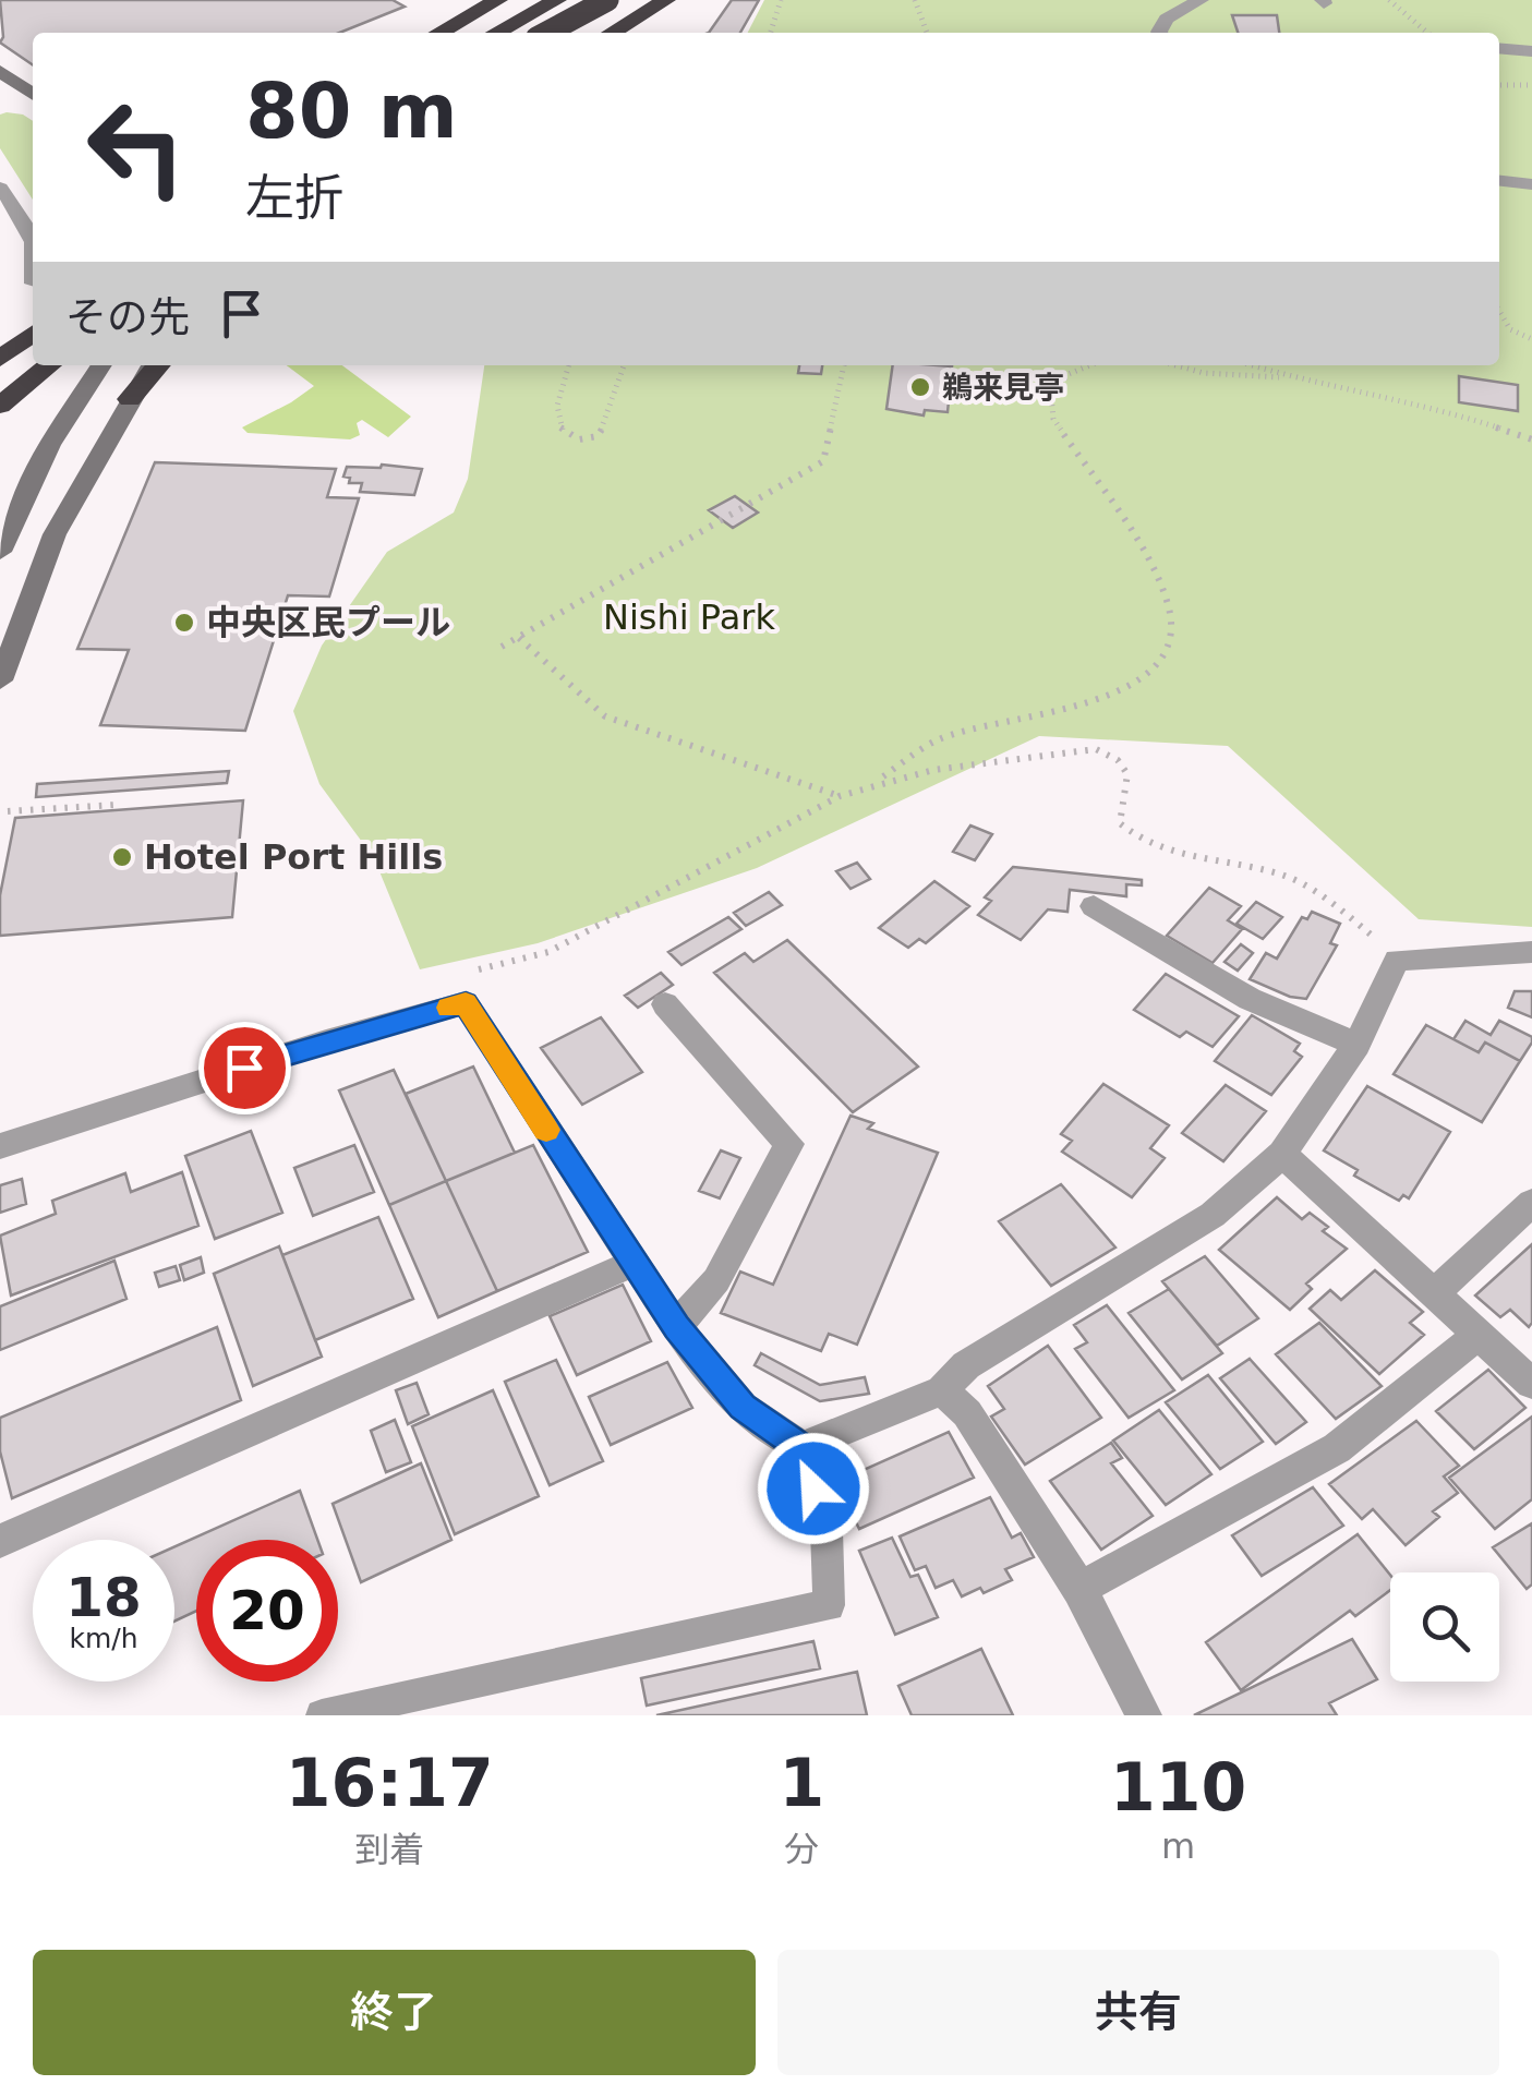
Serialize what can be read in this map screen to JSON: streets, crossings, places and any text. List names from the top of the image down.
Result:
{
  "parks": ["Nishi Park"],
  "places": ["鵜来見亭", "中央区民プール", "Hotel Port Hills"],
  "page": {
    "turn": ["80 m", "左折"],
    "then": "その先",
    "speed": "18 km/h",
    "limit": "20",
    "eta": [
      "16:17",
      "到着",
      "1",
      "分",
      "110",
      "m"
    ],
    "buttons": ["終了", "共有"]
  }
}
